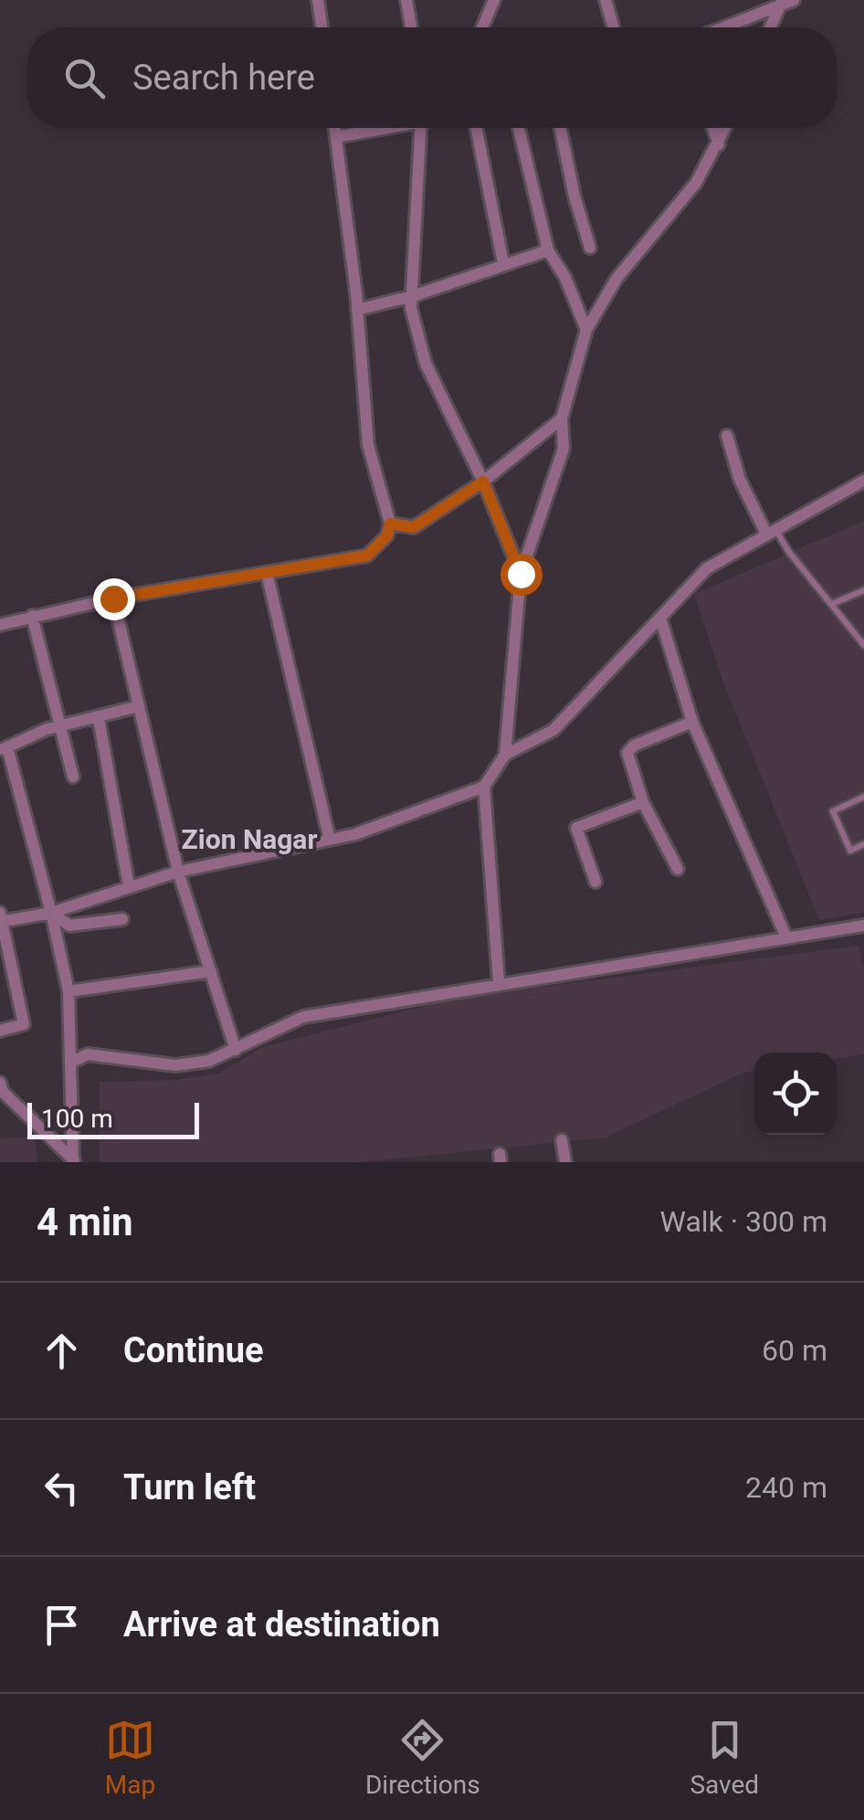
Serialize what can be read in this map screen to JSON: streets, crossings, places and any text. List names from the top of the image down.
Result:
{
  "districts": ["Zion Nagar"],
  "scale_bar": "100 m",
  "page": {
    "search": "Search here",
    "scale": "100 m",
    "heading": ["4 min", "Walk · 300 m"],
    "list": [
      ["Continue", "60 m"],
      ["Turn left", "240 m"],
      "Arrive at destination"
    ],
    "nav": ["Map", "Directions", "Saved"]
  }
}
